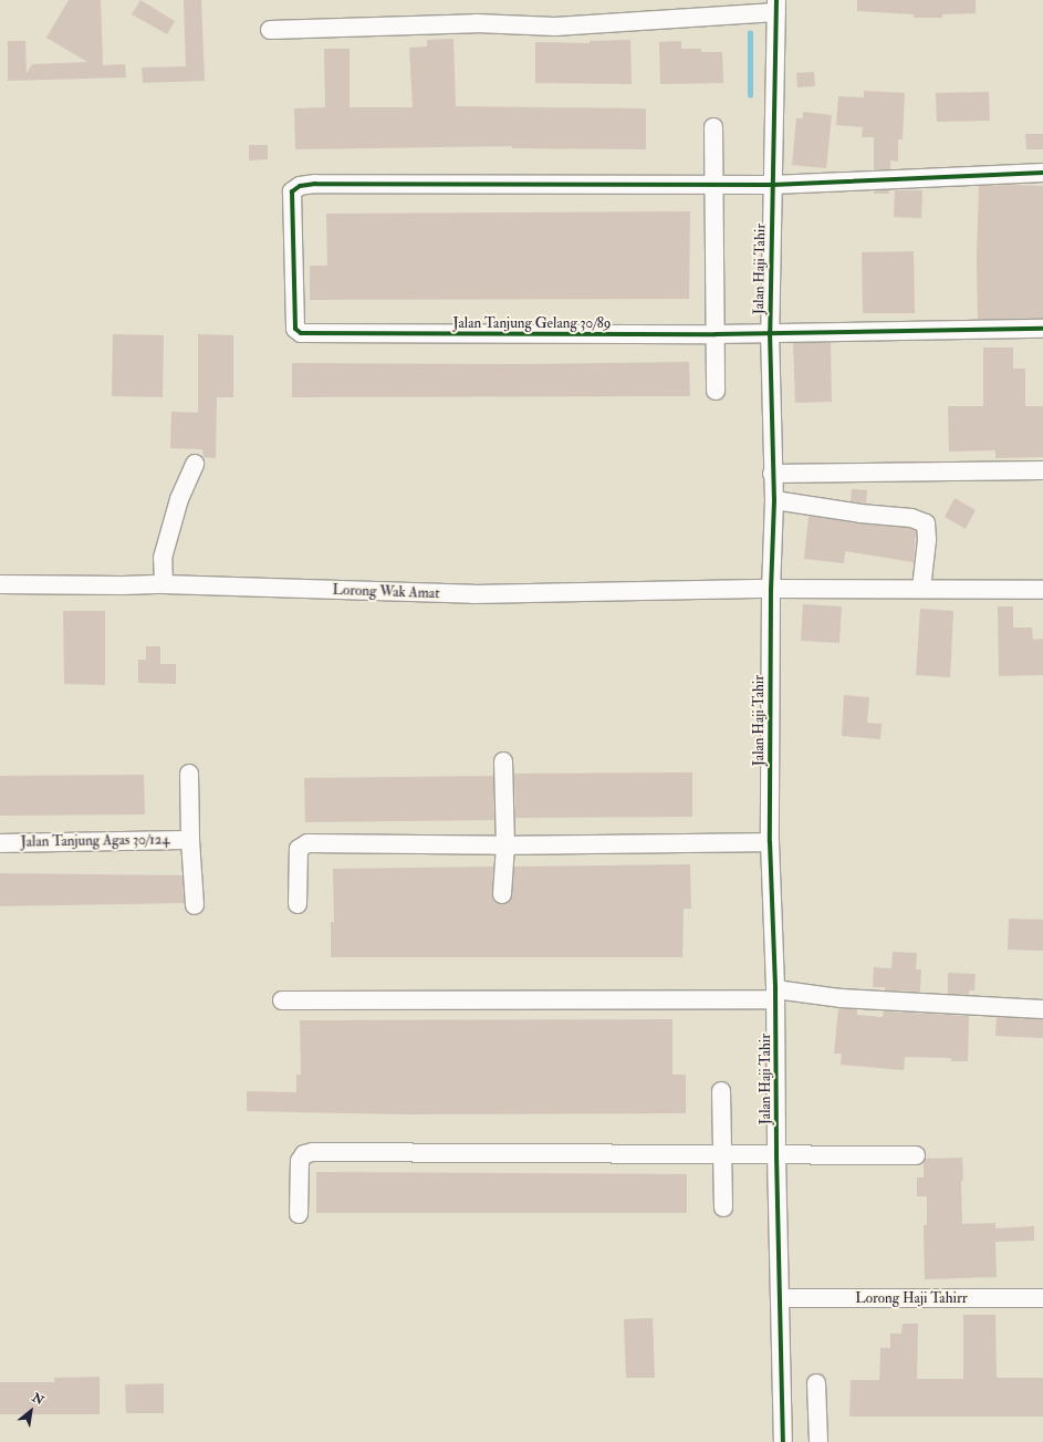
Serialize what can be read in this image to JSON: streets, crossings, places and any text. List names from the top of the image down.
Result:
{
  "streets": {
    "street": [
      "Jalan Haji Tahir",
      "Jalan Tanjung Gelang 30/89",
      "Lorong Wak Amat",
      "Jalan Tanjung Agas 30/124",
      "Lorong Haji Tahirr"
    ]
  },
  "crossings": [
    ["Jalan Haji Tahir", "Jalan Tanjung Gelang 30/89"],
    ["Jalan Haji Tahir", "Lorong Wak Amat"],
    ["Jalan Haji Tahir", "Lorong Haji Tahirr"]
  ],
  "north": "top right"
}
